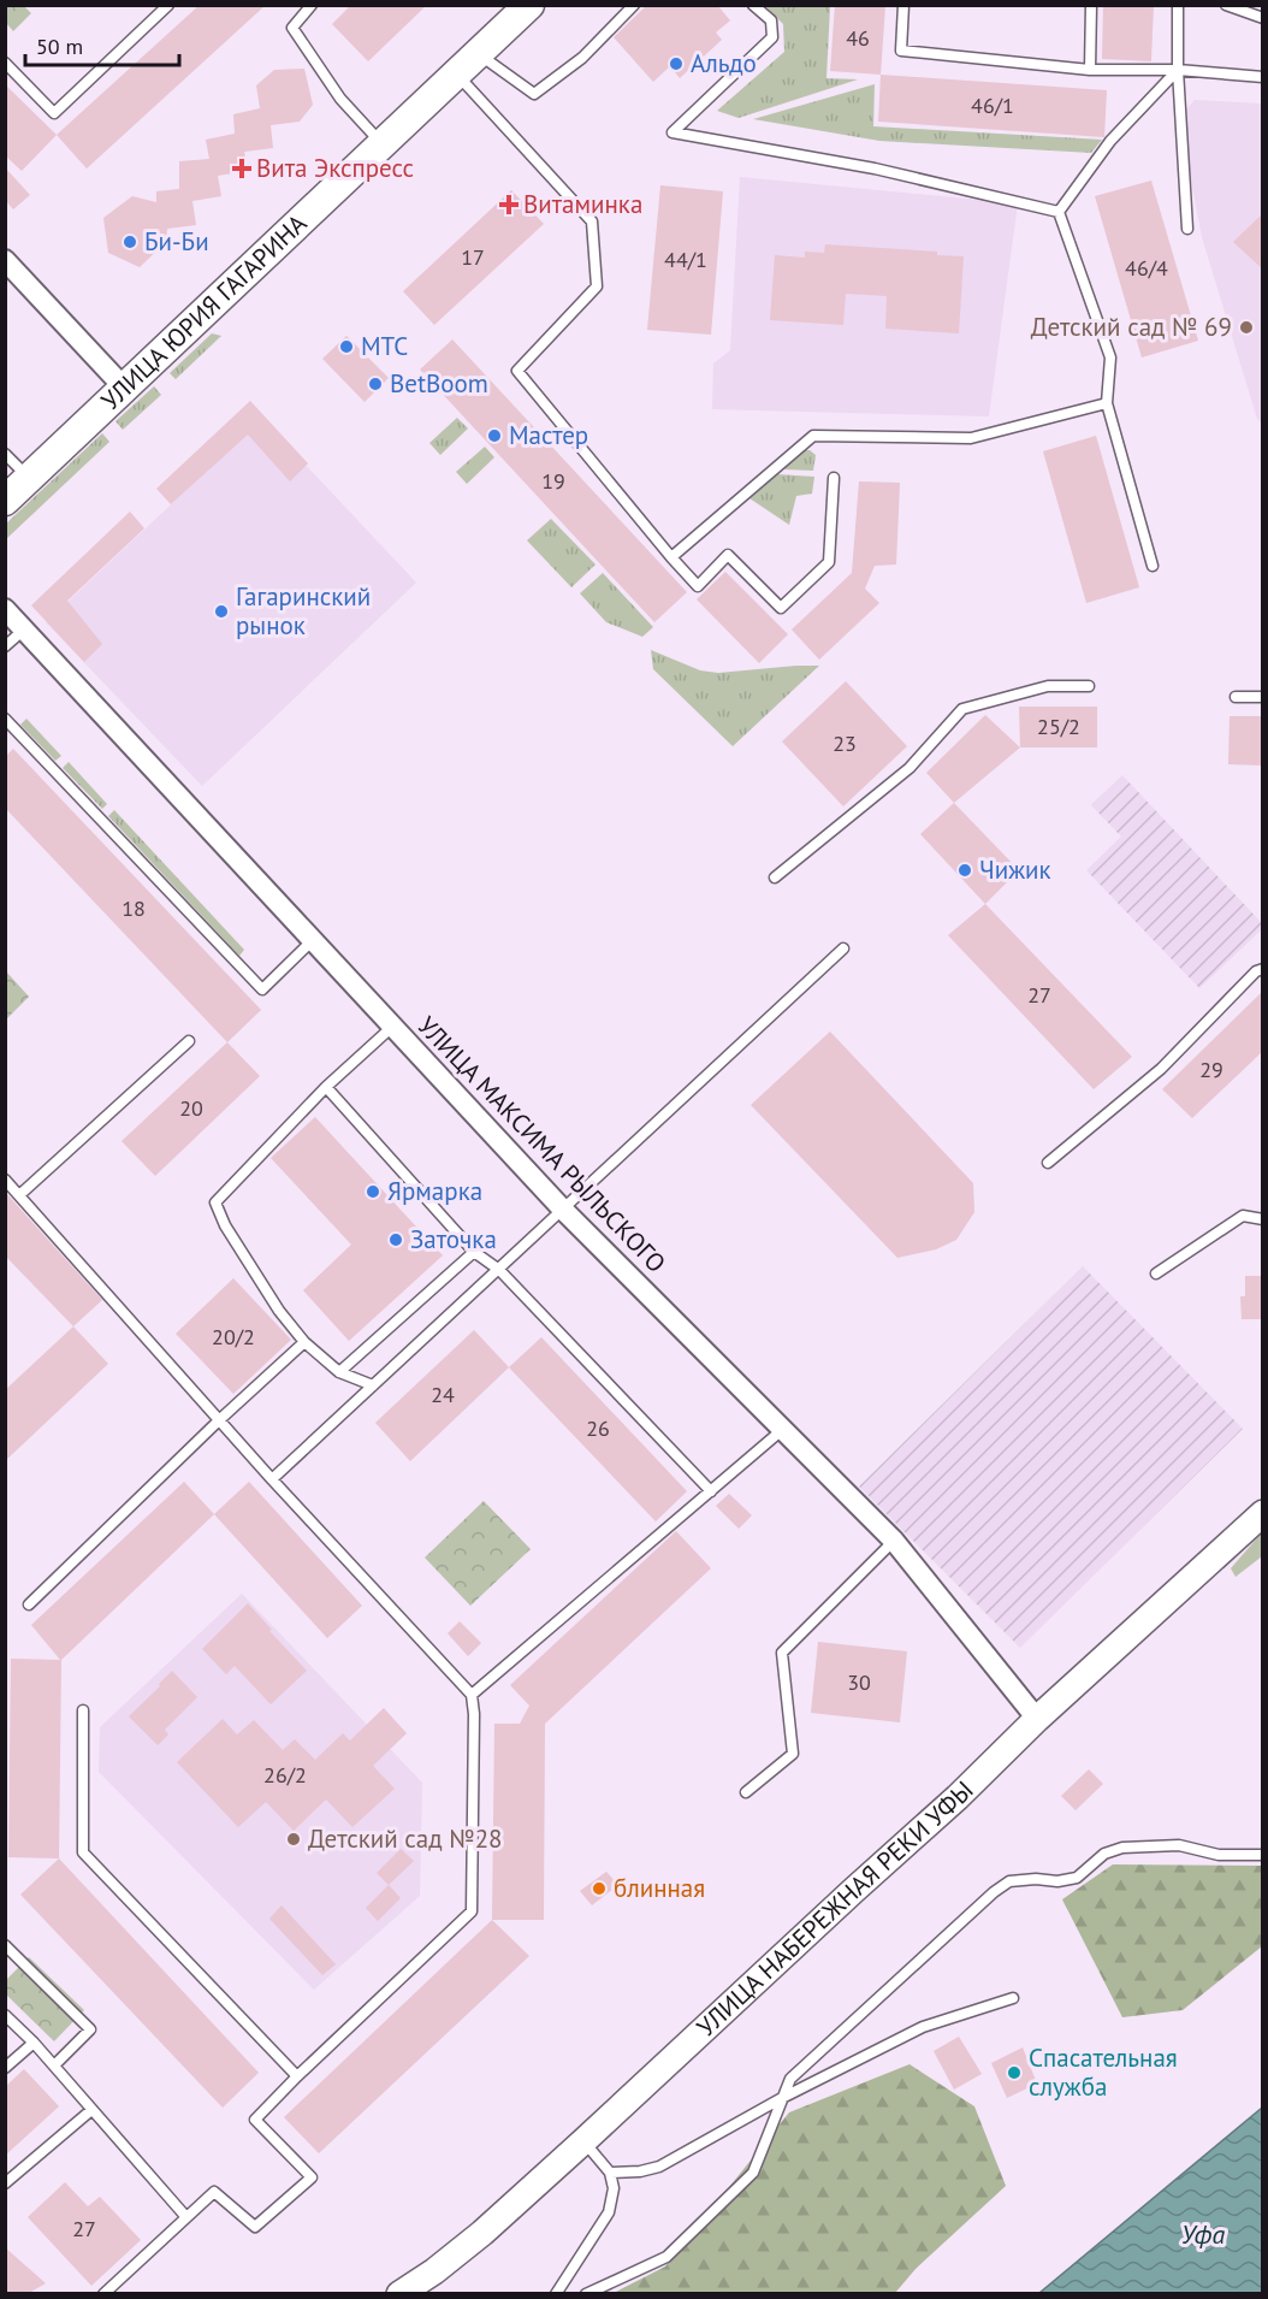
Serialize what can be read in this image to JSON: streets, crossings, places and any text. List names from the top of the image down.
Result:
{
  "streets": {
    "main road": ["УЛИЦА ЮРИЯ ГАГАРИНА"],
    "street": ["УЛИЦА МАКСИМА РЫЛЬСКОГО", "УЛИЦА НАБЕРЕЖНАЯ РЕКИ УФЫ"]
  },
  "crossings": [
    ["УЛИЦА МАКСИМА РЫЛЬСКОГО", "УЛИЦА НАБЕРЕЖНАЯ РЕКИ УФЫ"]
  ],
  "water": ["Уфа"],
  "places": {
    "other": [
      "Альдо",
      "Би-Би",
      "Детский сад № 69",
      "МТС",
      "BetBoom",
      "Мастер",
      "Гагаринский рынок",
      "Чижик",
      "Ярмарка",
      "Заточка",
      "Детский сад №28",
      "блинная",
      "Спасательная служба"
    ],
    "health": ["Вита Экспресс", "Витаминка"]
  },
  "house_numbers": [
    "46",
    "46/1",
    "17",
    "44/1",
    "46/4",
    "19",
    "25/2",
    "23",
    "18",
    "27",
    "29",
    "20",
    "20/2",
    "24",
    "26",
    "30",
    "26/2",
    "27"
  ],
  "scale_bar": "50 m"
}
